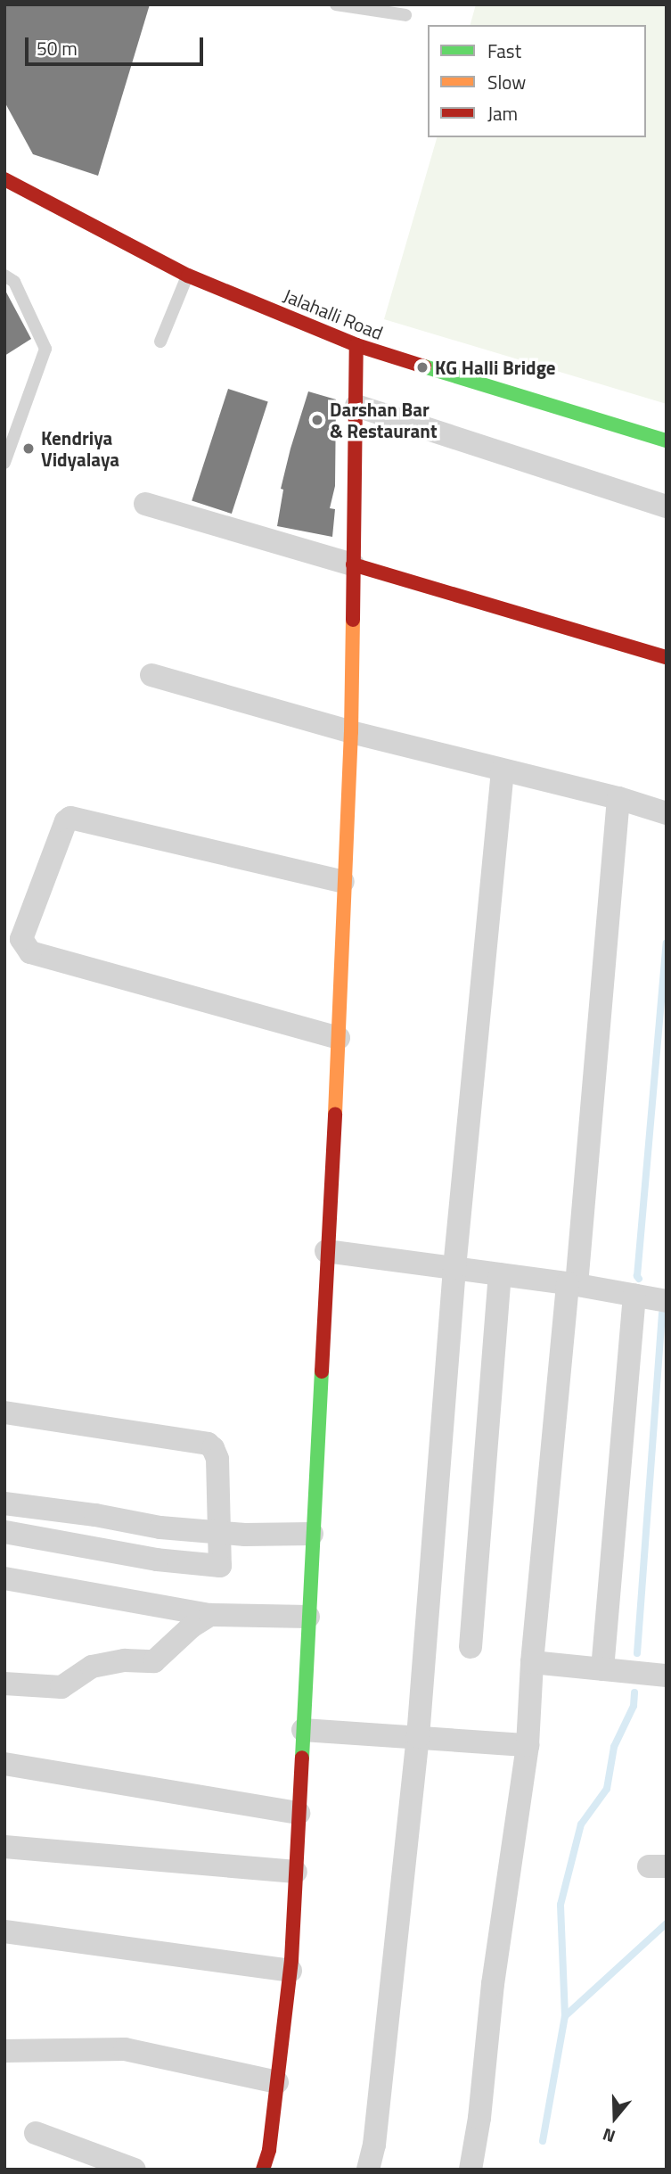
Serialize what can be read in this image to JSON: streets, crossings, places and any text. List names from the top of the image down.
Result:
{
  "streets": {
    "main road": ["Jalahalli Road"]
  },
  "places": ["KG Halli Bridge", "Darshan Bar & Restaurant", "Kendriya Vidyalaya"],
  "legend": ["Fast", "Slow", "Jam"],
  "scale_bar": "50 m",
  "north": "bottom"
}
